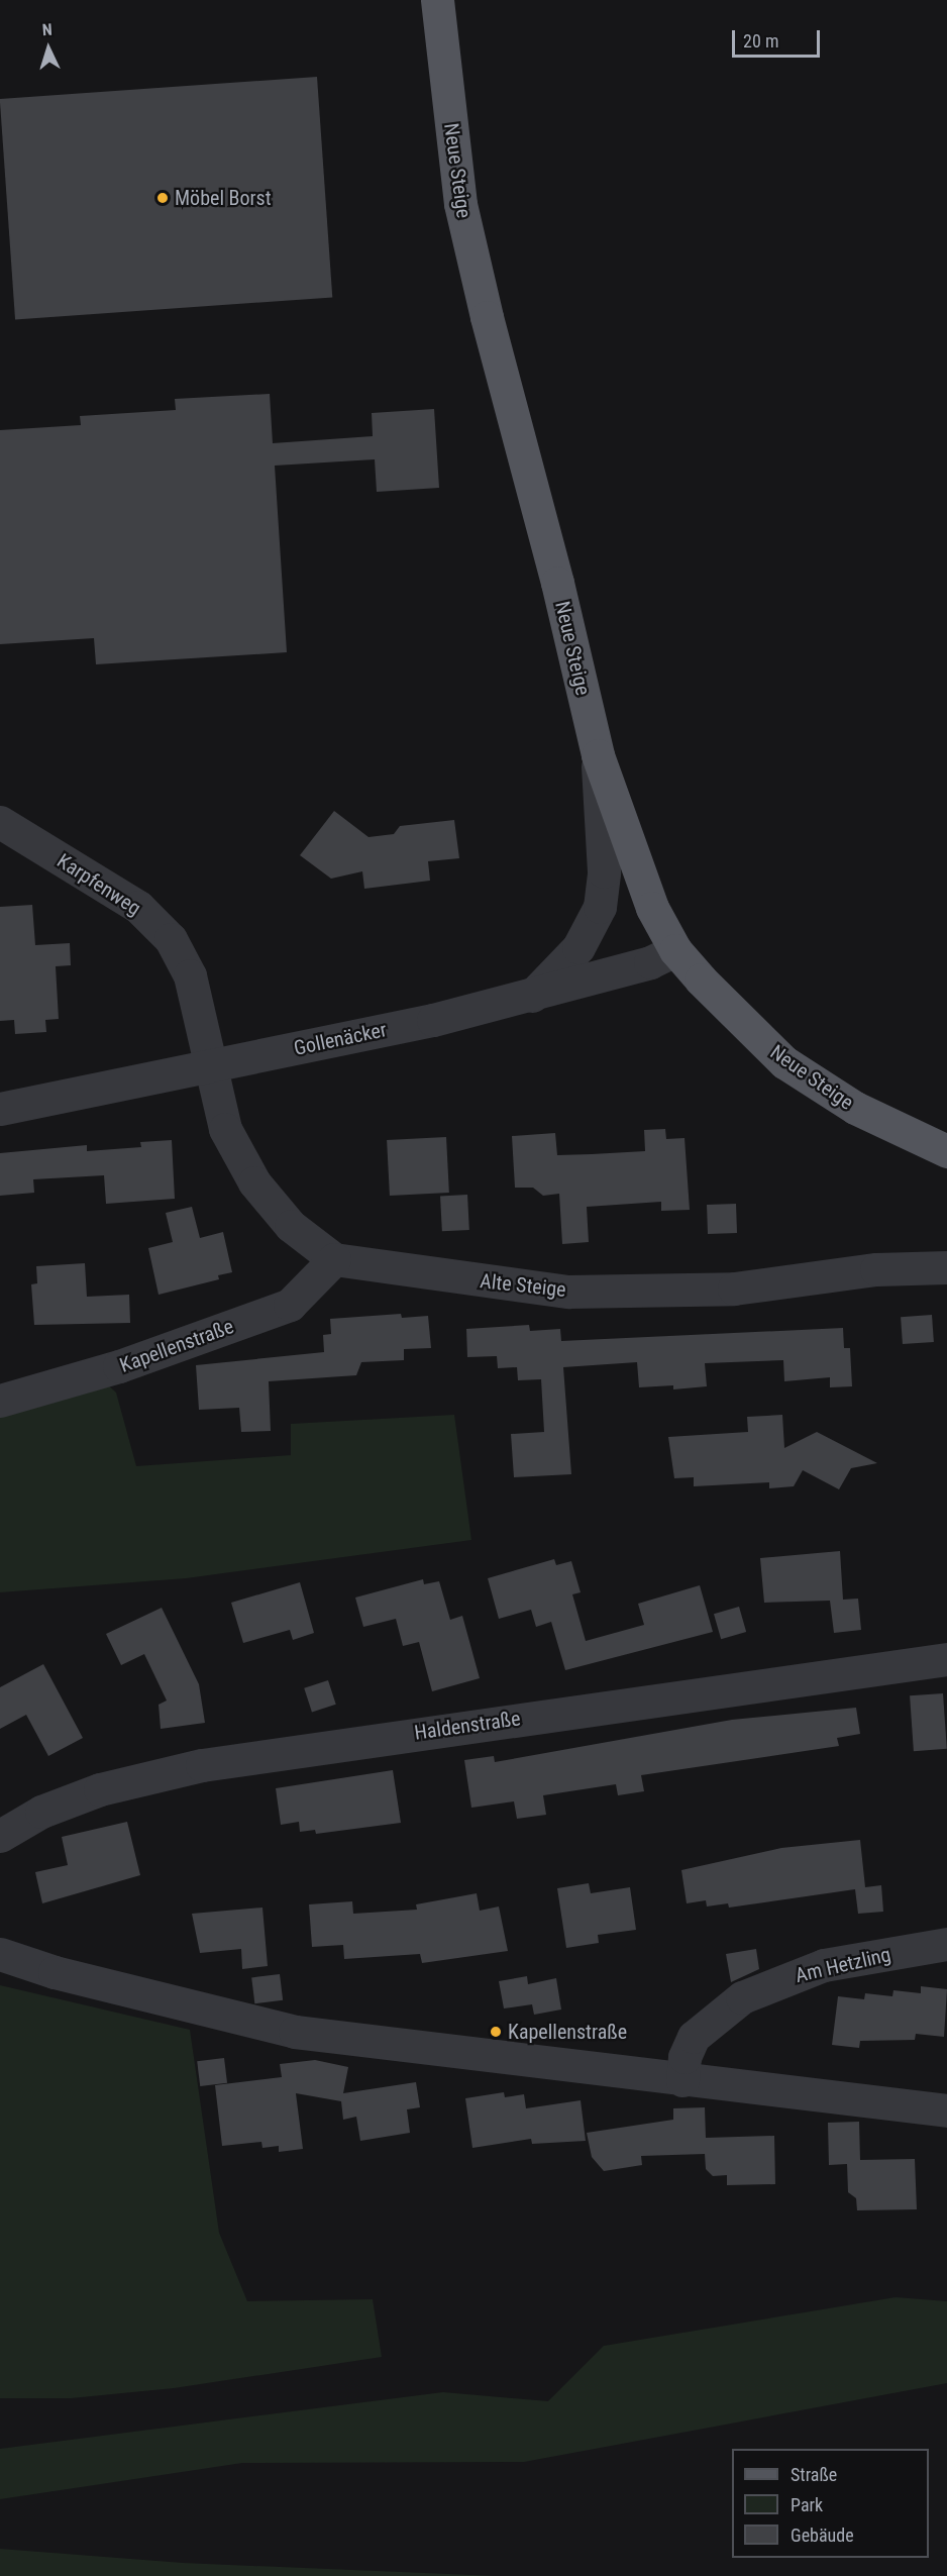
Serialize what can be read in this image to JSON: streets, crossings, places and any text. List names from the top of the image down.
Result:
{
  "streets": {
    "main road": ["Neue Steige"],
    "street": [
      "Karpfenweg",
      "Gollenäcker",
      "Alte Steige",
      "Kapellenstraße",
      "Haldenstraße",
      "Am Hetzling"
    ]
  },
  "crossings": [
    ["Neue Steige", "Gollenäcker"],
    ["Karpfenweg", "Gollenäcker"],
    ["Karpfenweg", "Alte Steige"],
    ["Gollenäcker", "Alte Steige"],
    ["Alte Steige", "Kapellenstraße"]
  ],
  "places": ["Möbel Borst", "Kapellenstraße"],
  "legend": ["Straße", "Park", "Gebäude"],
  "scale_bar": "20 m",
  "north": "top"
}
